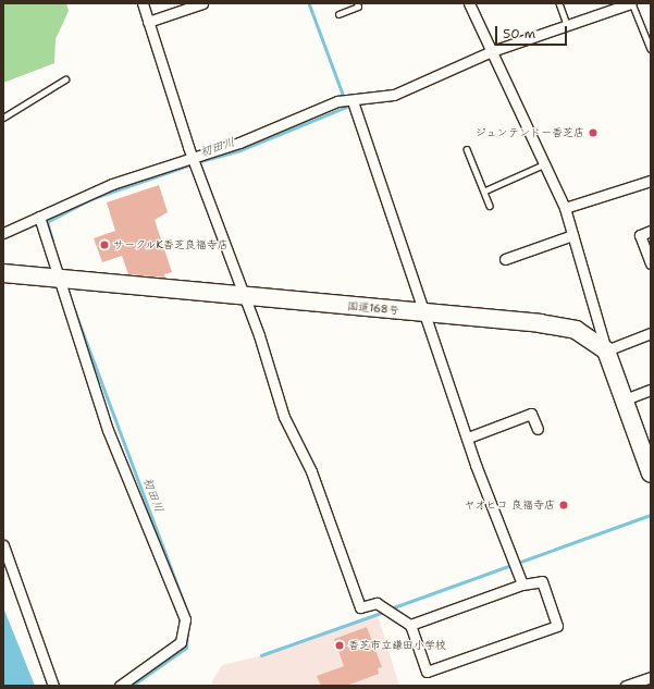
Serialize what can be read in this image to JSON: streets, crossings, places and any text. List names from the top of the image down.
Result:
{
  "streets": {
    "highway": ["国道168号"]
  },
  "water": ["初田川"],
  "places": [
    "ジュンテンドー香芝店",
    "サークルK香芝良福寺店",
    "ヤオヒコ 良福寺店",
    "香芝市立鎌田小学校"
  ],
  "scale_bar": "50 m"
}
